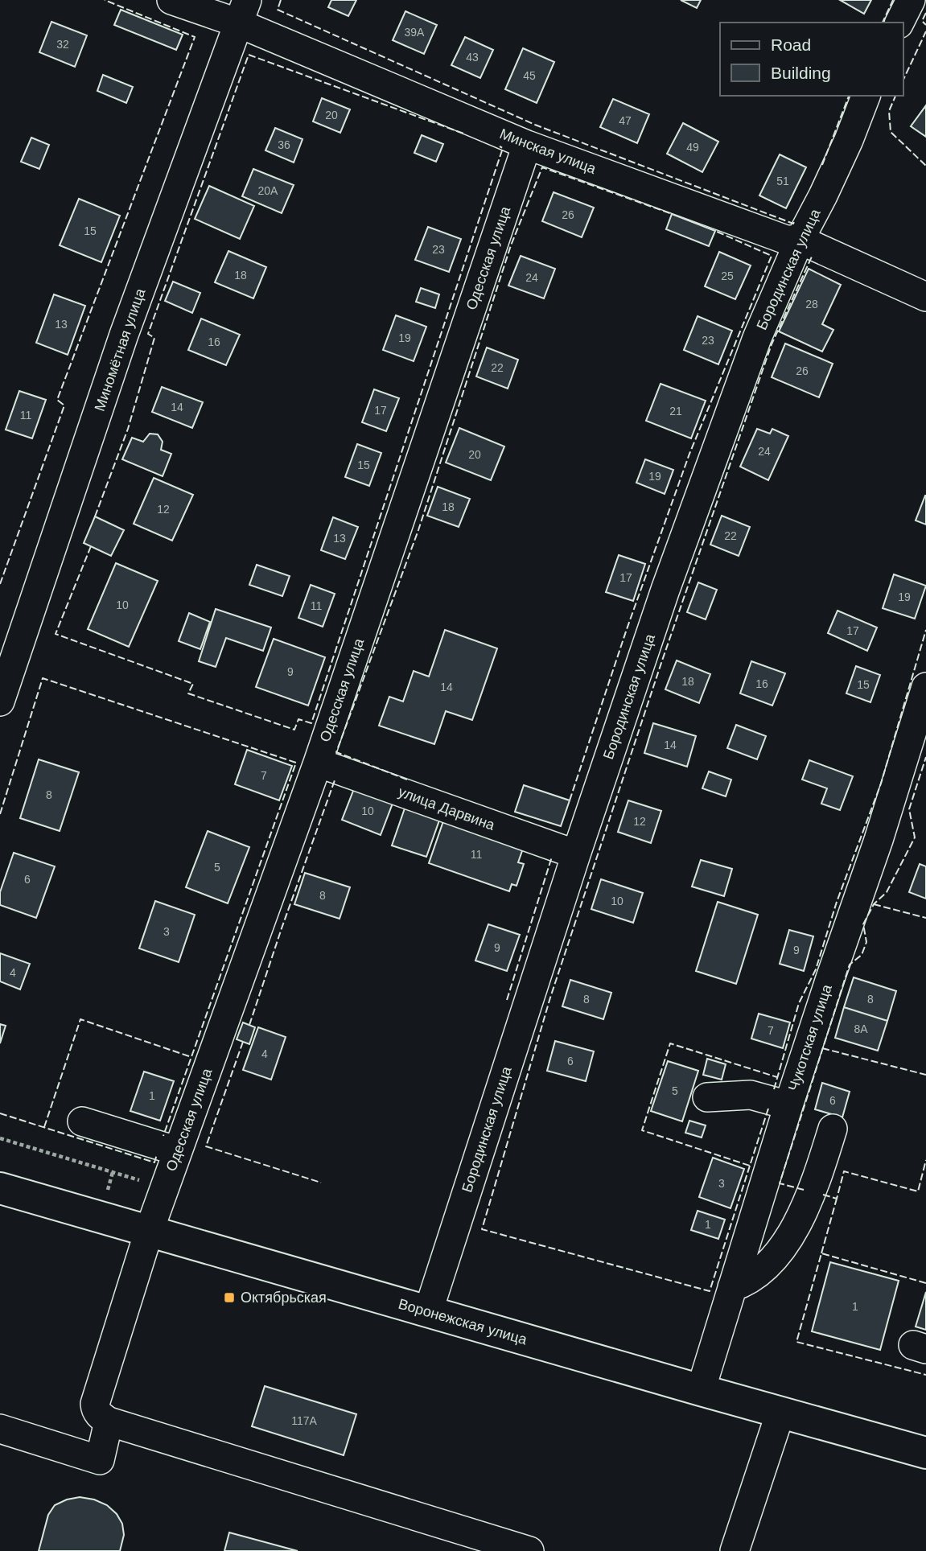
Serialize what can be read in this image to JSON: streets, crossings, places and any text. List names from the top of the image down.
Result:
{
  "streets": {
    "highway": ["Воронежская улица"],
    "street": [
      "Минская улица",
      "Одесская улица",
      "Бородинская улица",
      "Миномётная улица",
      "улица Дарвина",
      "Чукотская улица"
    ]
  },
  "crossings": [
    ["Минская улица", "Одесская улица"],
    ["Минская улица", "Бородинская улица"],
    ["Минская улица", "Миномётная улица"],
    ["Одесская улица", "улица Дарвина"],
    ["Одесская улица", "Воронежская улица"],
    ["Бородинская улица", "улица Дарвина"],
    ["Бородинская улица", "Воронежская улица"],
    ["Чукотская улица", "Воронежская улица"]
  ],
  "places": {
    "transit": ["Октябрьская"]
  },
  "house_numbers": [
    "39А",
    "32",
    "43",
    "45",
    "20",
    "47",
    "36",
    "49",
    "51",
    "20А",
    "26",
    "15",
    "23",
    "18",
    "25",
    "24",
    "28",
    "13",
    "19",
    "23",
    "16",
    "22",
    "26",
    "14",
    "17",
    "21",
    "11",
    "24",
    "20",
    "15",
    "19",
    "18",
    "12",
    "22",
    "13",
    "17",
    "19",
    "10",
    "11",
    "17",
    "9",
    "18",
    "16",
    "15",
    "14",
    "14",
    "7",
    "8",
    "10",
    "12",
    "11",
    "5",
    "6",
    "8",
    "10",
    "3",
    "9",
    "9",
    "4",
    "8",
    "8",
    "8А",
    "7",
    "4",
    "6",
    "5",
    "1",
    "6",
    "3",
    "1",
    "1",
    "117А"
  ],
  "legend": ["Road", "Building"]
}
